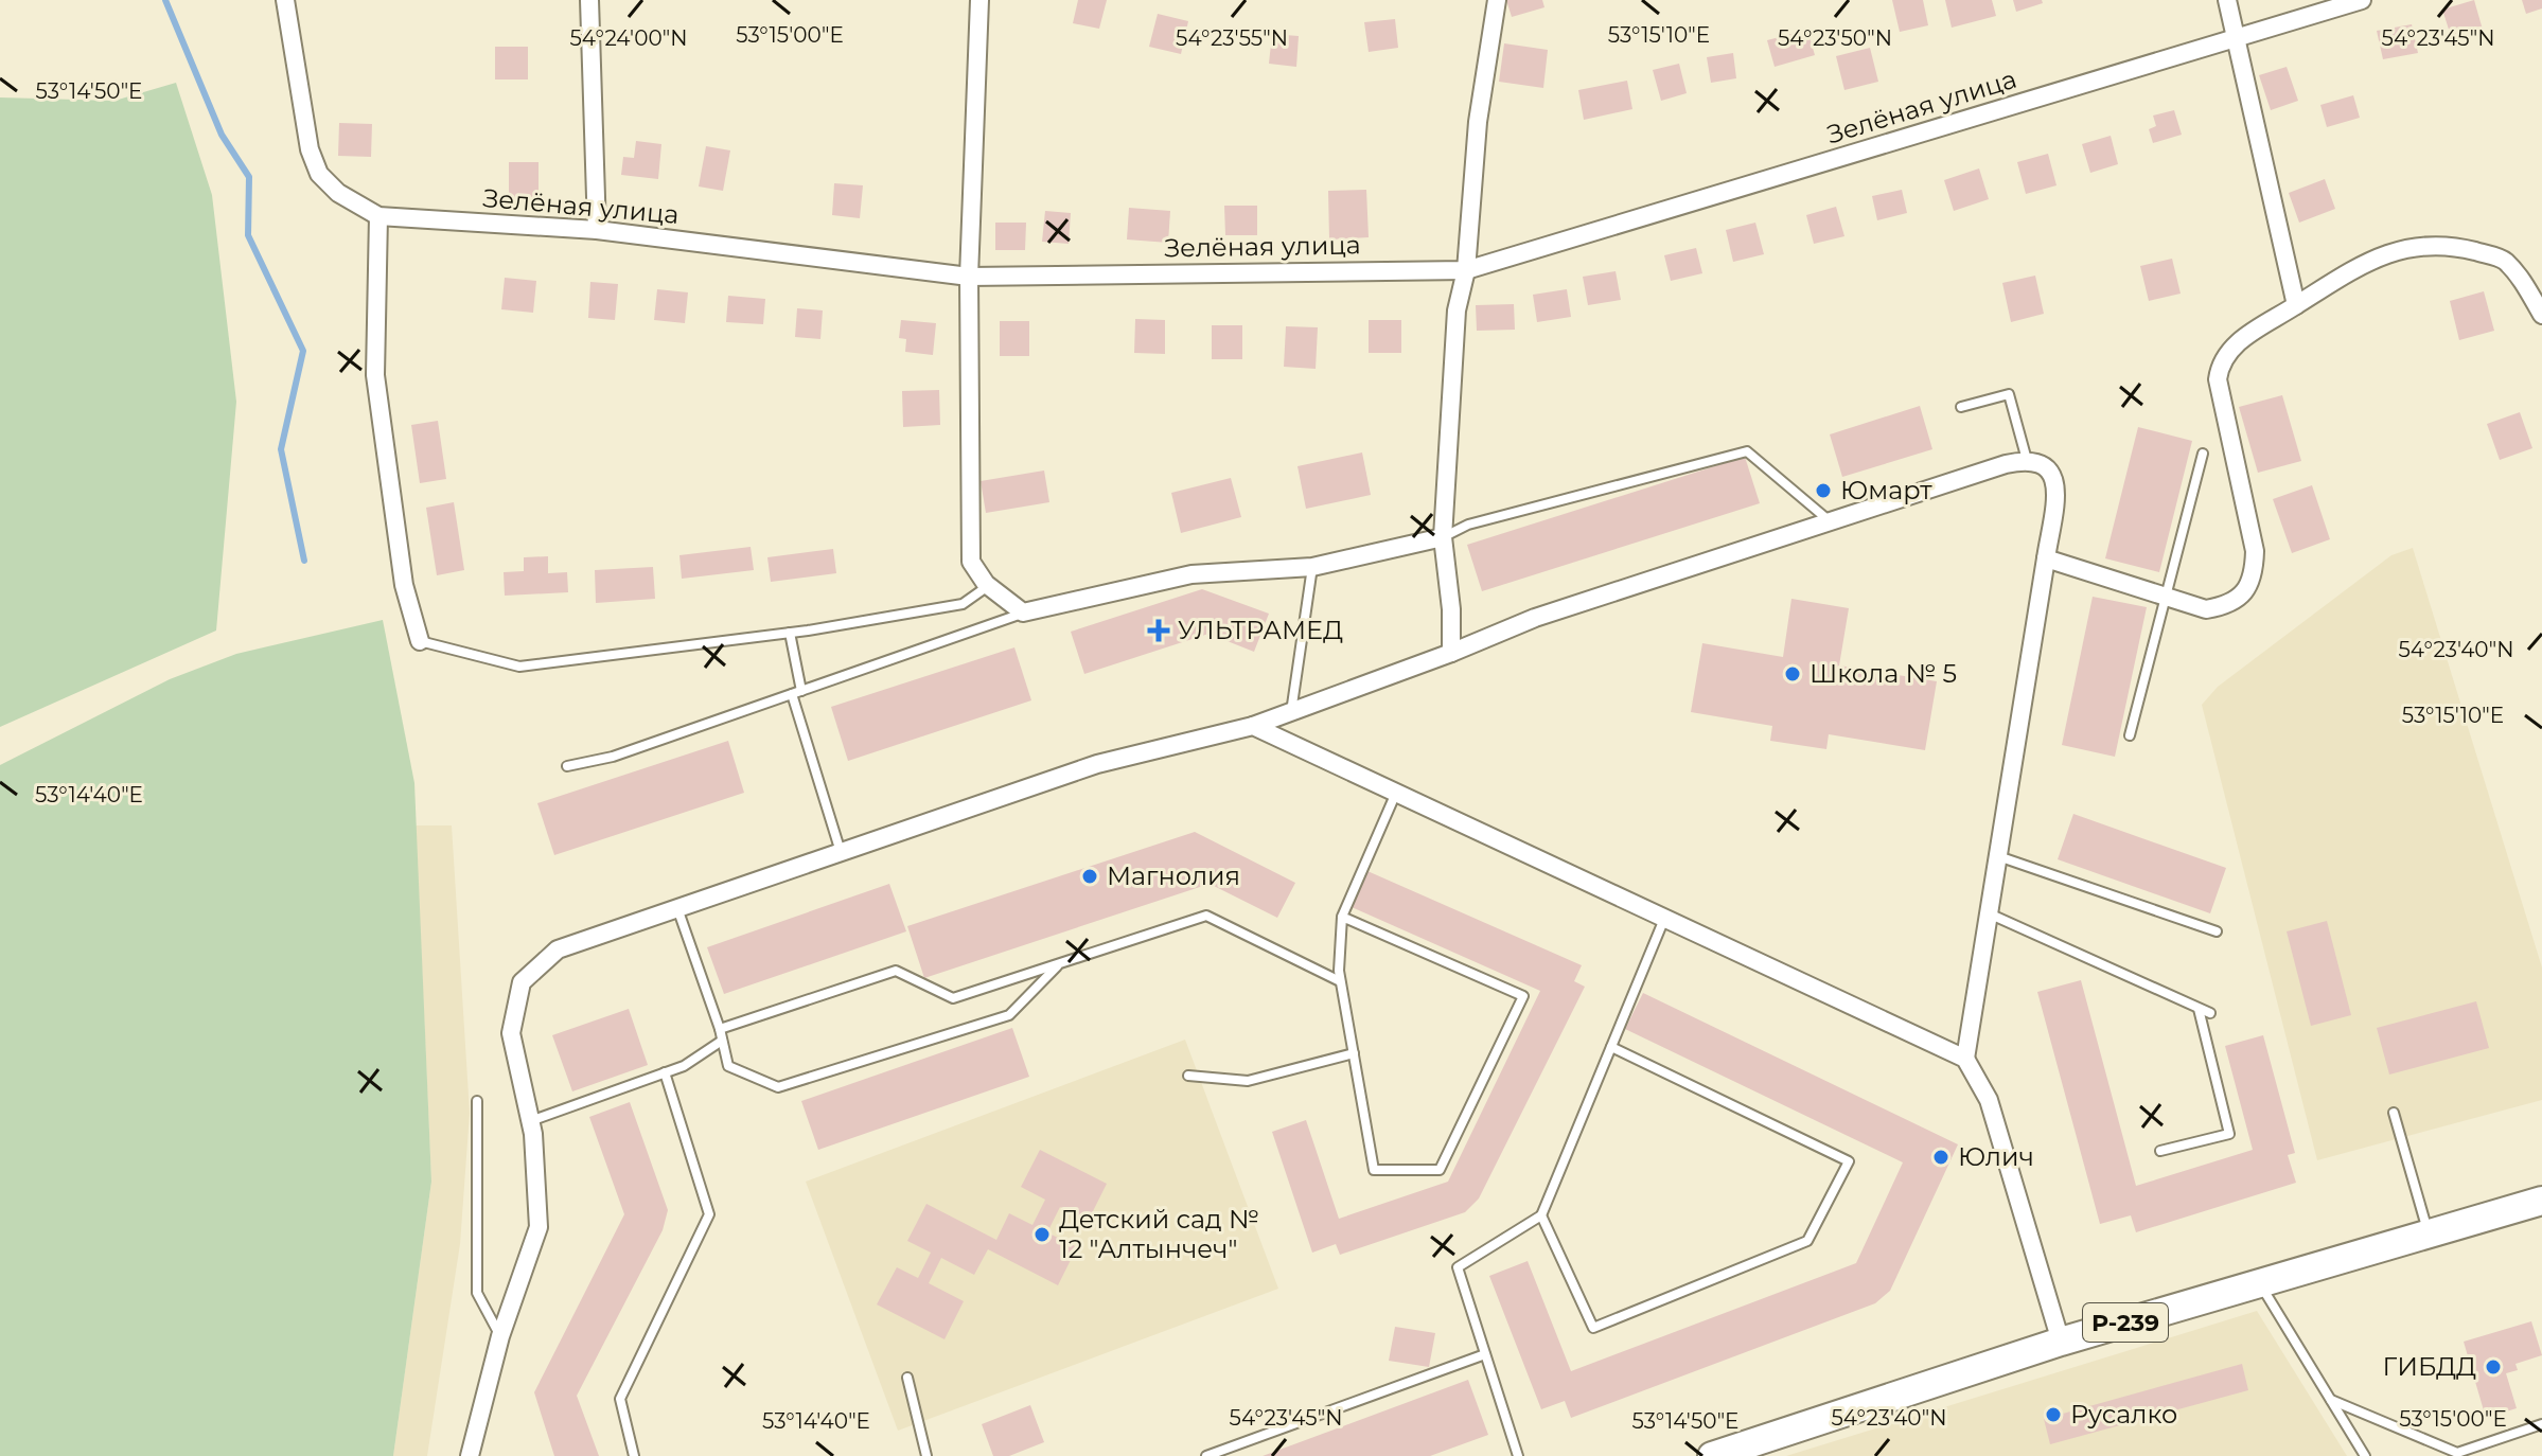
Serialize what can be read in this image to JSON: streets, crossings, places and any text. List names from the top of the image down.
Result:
{
  "streets": {
    "highway": ["Р-239"],
    "street": ["Зелёная улица"]
  },
  "places": {
    "other": [
      "Юмарт",
      "Школа № 5",
      "Магнолия",
      "Юлич",
      "Детский сад № 12 \"Алтынчеч\"",
      "ГИБДД",
      "Русалко"
    ],
    "health": ["УЛЬТРАМЕД"]
  },
  "coordinates": [
    "53°15'00\"E",
    "53°15'10\"E",
    "54°24'00\"N",
    "54°23'55\"N",
    "54°23'50\"N",
    "54°23'45\"N",
    "53°14'50\"E",
    "54°23'40\"N",
    "53°14'40\"E"
  ]
}
